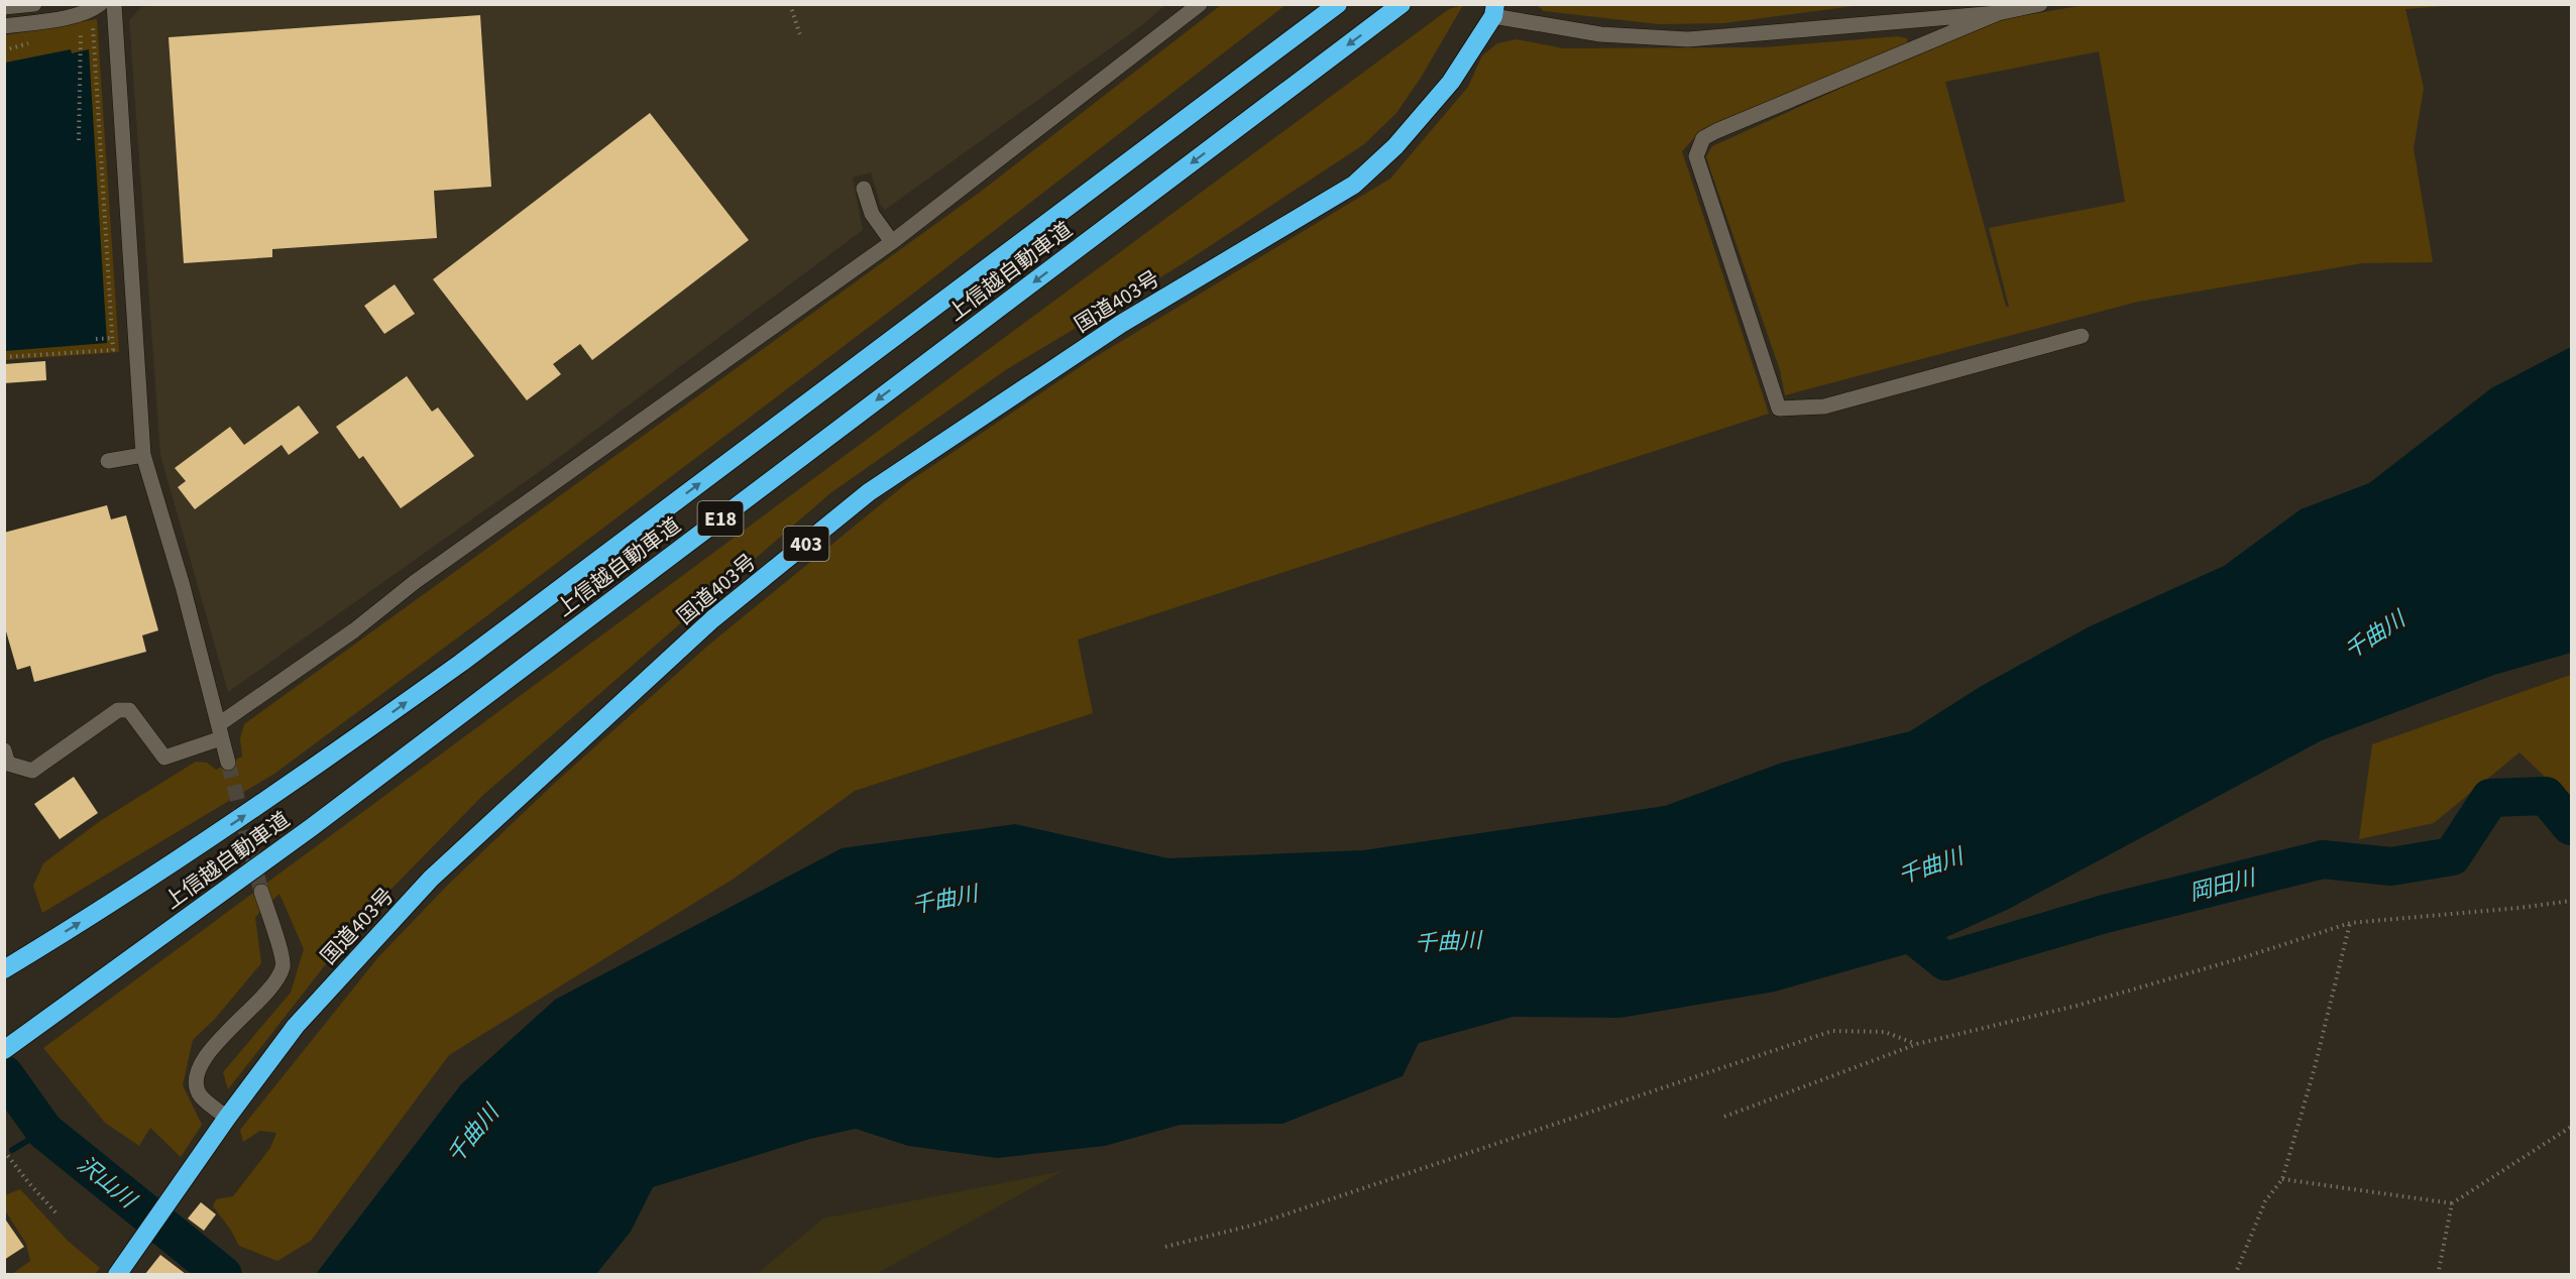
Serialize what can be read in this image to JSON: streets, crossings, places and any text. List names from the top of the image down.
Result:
{
  "streets": {
    "highway": [
      "上信越自動車道",
      "国道403号",
      "E18",
      "403"
    ]
  },
  "water": ["千曲川", "岡田川", "沢山川"]
}
